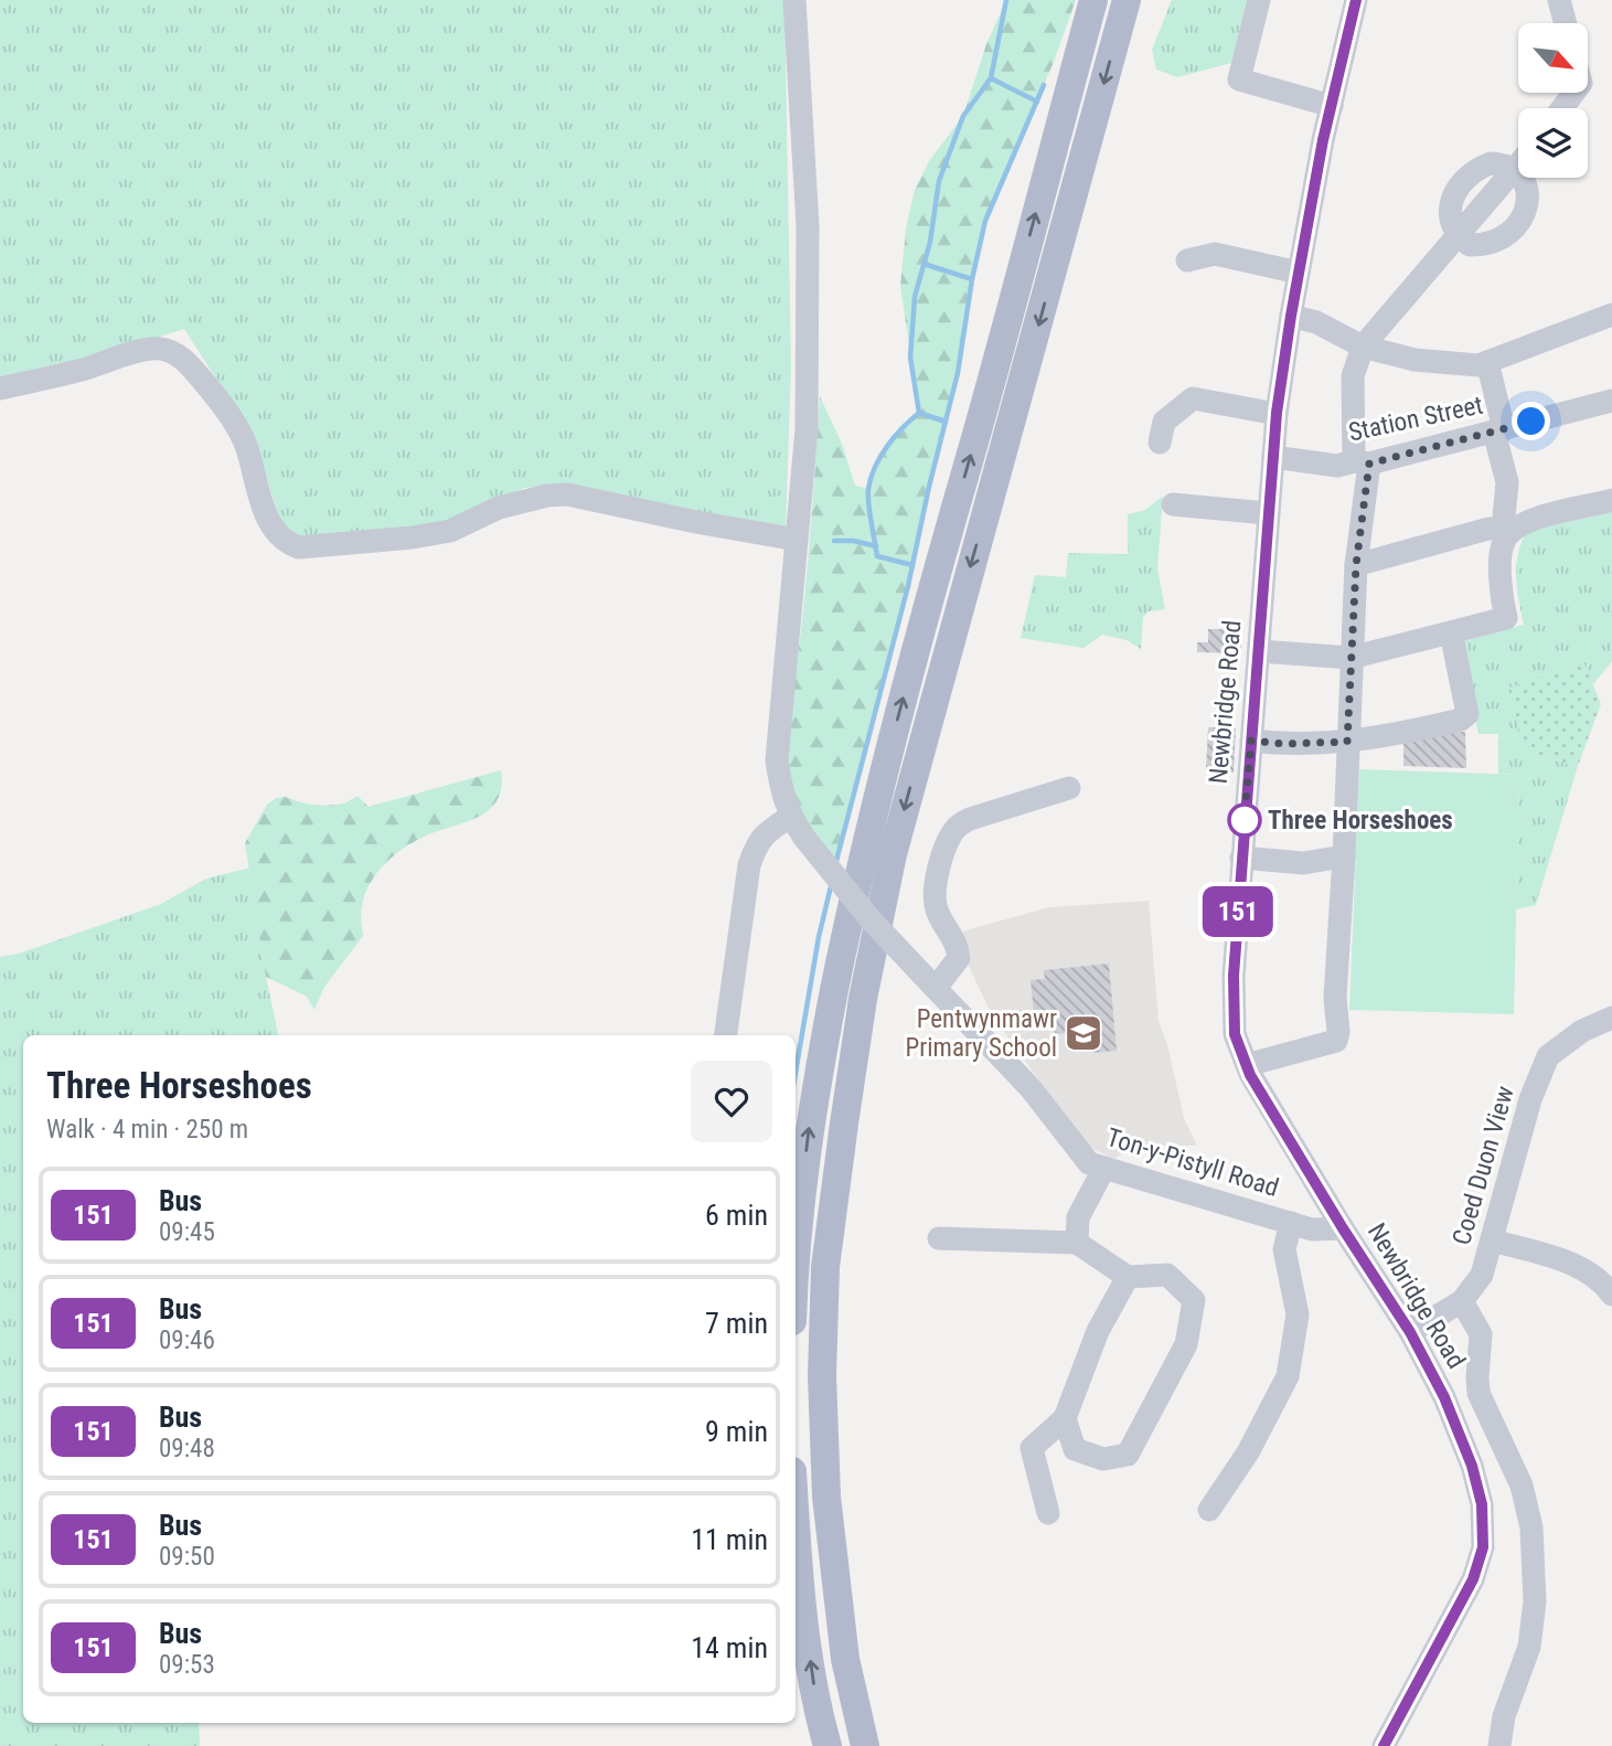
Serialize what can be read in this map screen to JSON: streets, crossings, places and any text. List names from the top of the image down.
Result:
{
  "streets": {
    "street": [
      "Station Street",
      "Newbridge Road",
      "Ton-y-Pistyll Road",
      "Coed Duon View"
    ]
  },
  "crossings": [
    ["Station Street", "Newbridge Road"],
    ["Newbridge Road", "Ton-y-Pistyll Road"],
    ["Newbridge Road", "Coed Duon View"]
  ],
  "places": {
    "other": ["Three Horseshoes"],
    "school or university": ["Pentwynmawr Primary School"]
  },
  "lines": ["bus line 151"],
  "north": "bottom right",
  "page": {
    "on_map": "151",
    "heading": ["Three Horseshoes", "Walk · 4 min · 250 m"],
    "list": [
      {
        "mark": "151",
        "name": "Bus",
        "note": "09:45",
        "value": "6 min"
      },
      {
        "mark": "151",
        "name": "Bus",
        "note": "09:46",
        "value": "7 min"
      },
      {
        "mark": "151",
        "name": "Bus",
        "note": "09:48",
        "value": "9 min"
      },
      {
        "mark": "151",
        "name": "Bus",
        "note": "09:50",
        "value": "11 min"
      },
      {
        "mark": "151",
        "name": "Bus",
        "note": "09:53",
        "value": "14 min"
      }
    ]
  }
}
